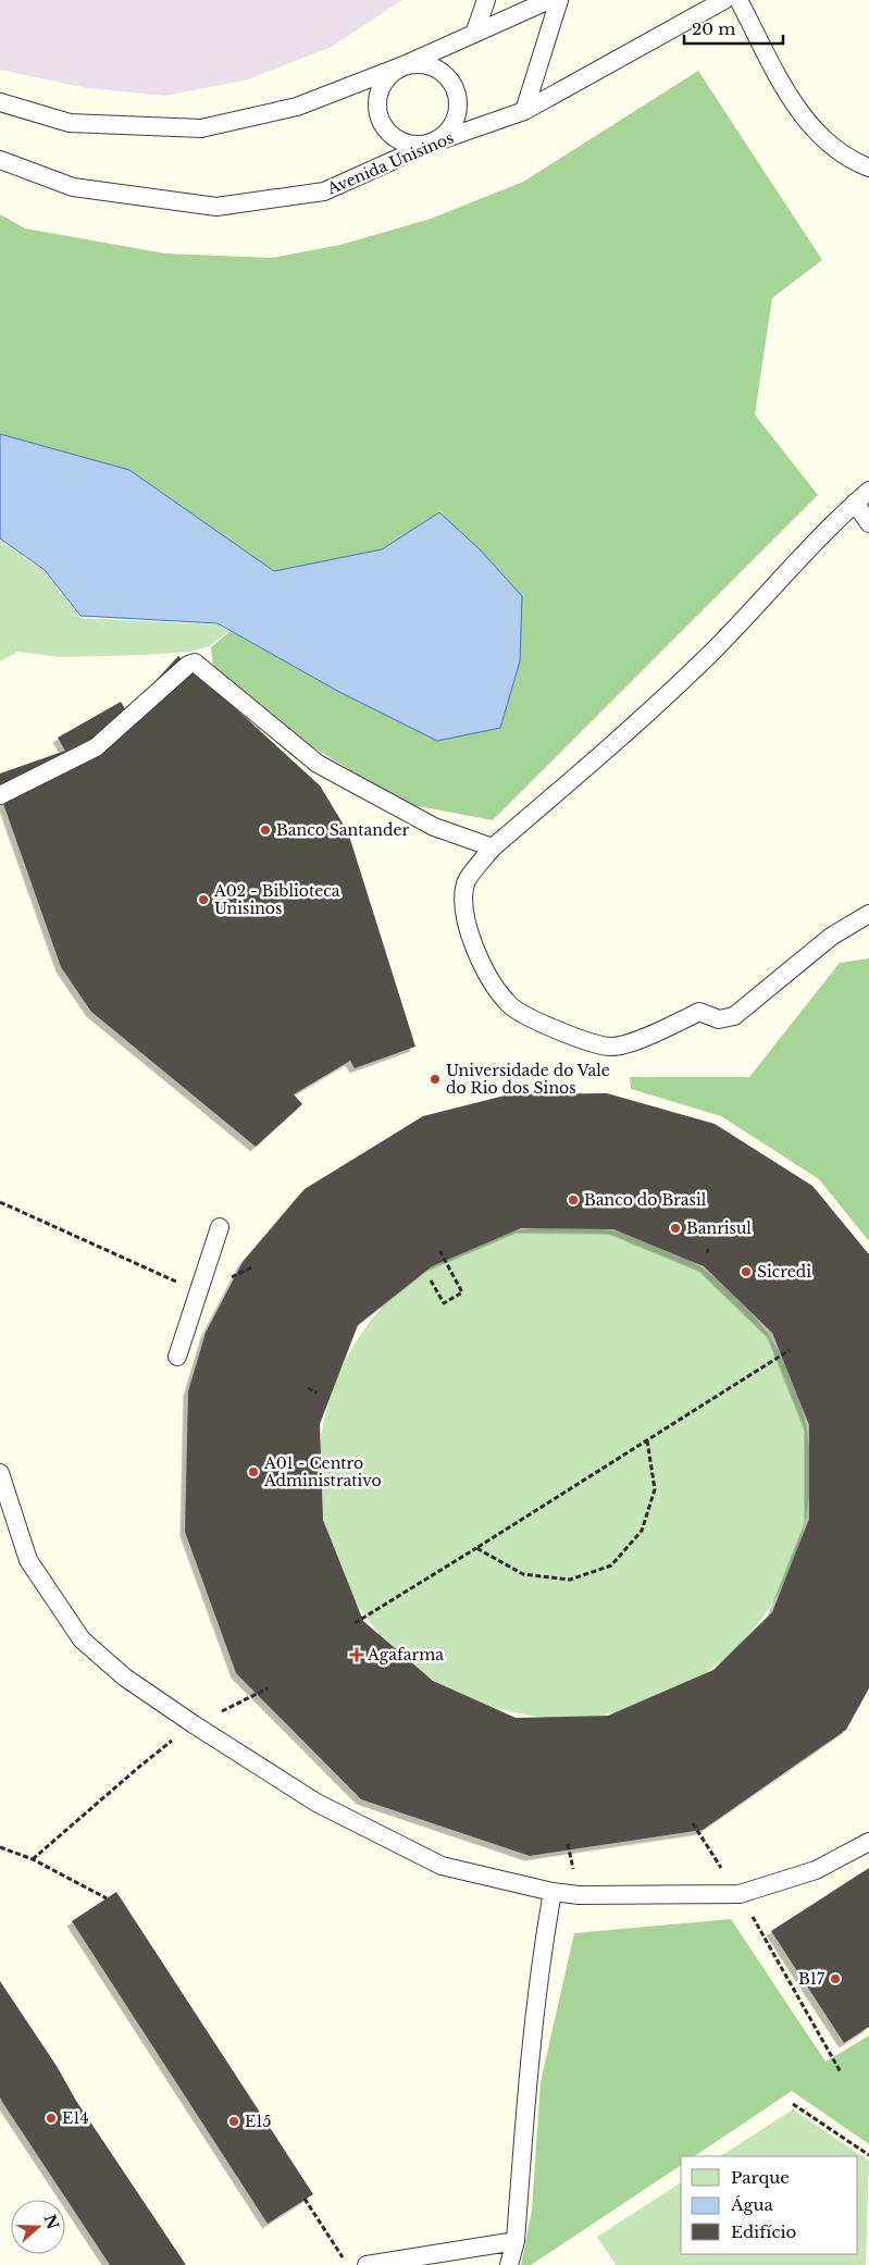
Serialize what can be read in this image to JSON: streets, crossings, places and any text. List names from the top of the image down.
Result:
{
  "streets": {
    "lane": ["Avenida Unisinos"]
  },
  "places": {
    "other": [
      "Banco Santander",
      "A02 - Biblioteca Unisinos",
      "Universidade do Vale do Rio dos Sinos",
      "Banco do Brasil",
      "Banrisul",
      "Sicredi",
      "A01 - Centro Administrativo",
      "B17",
      "E14",
      "E15"
    ],
    "health": ["Agafarma"]
  },
  "legend": ["Parque", "Água", "Edifício"],
  "scale_bar": "20 m",
  "north": "right"
}
